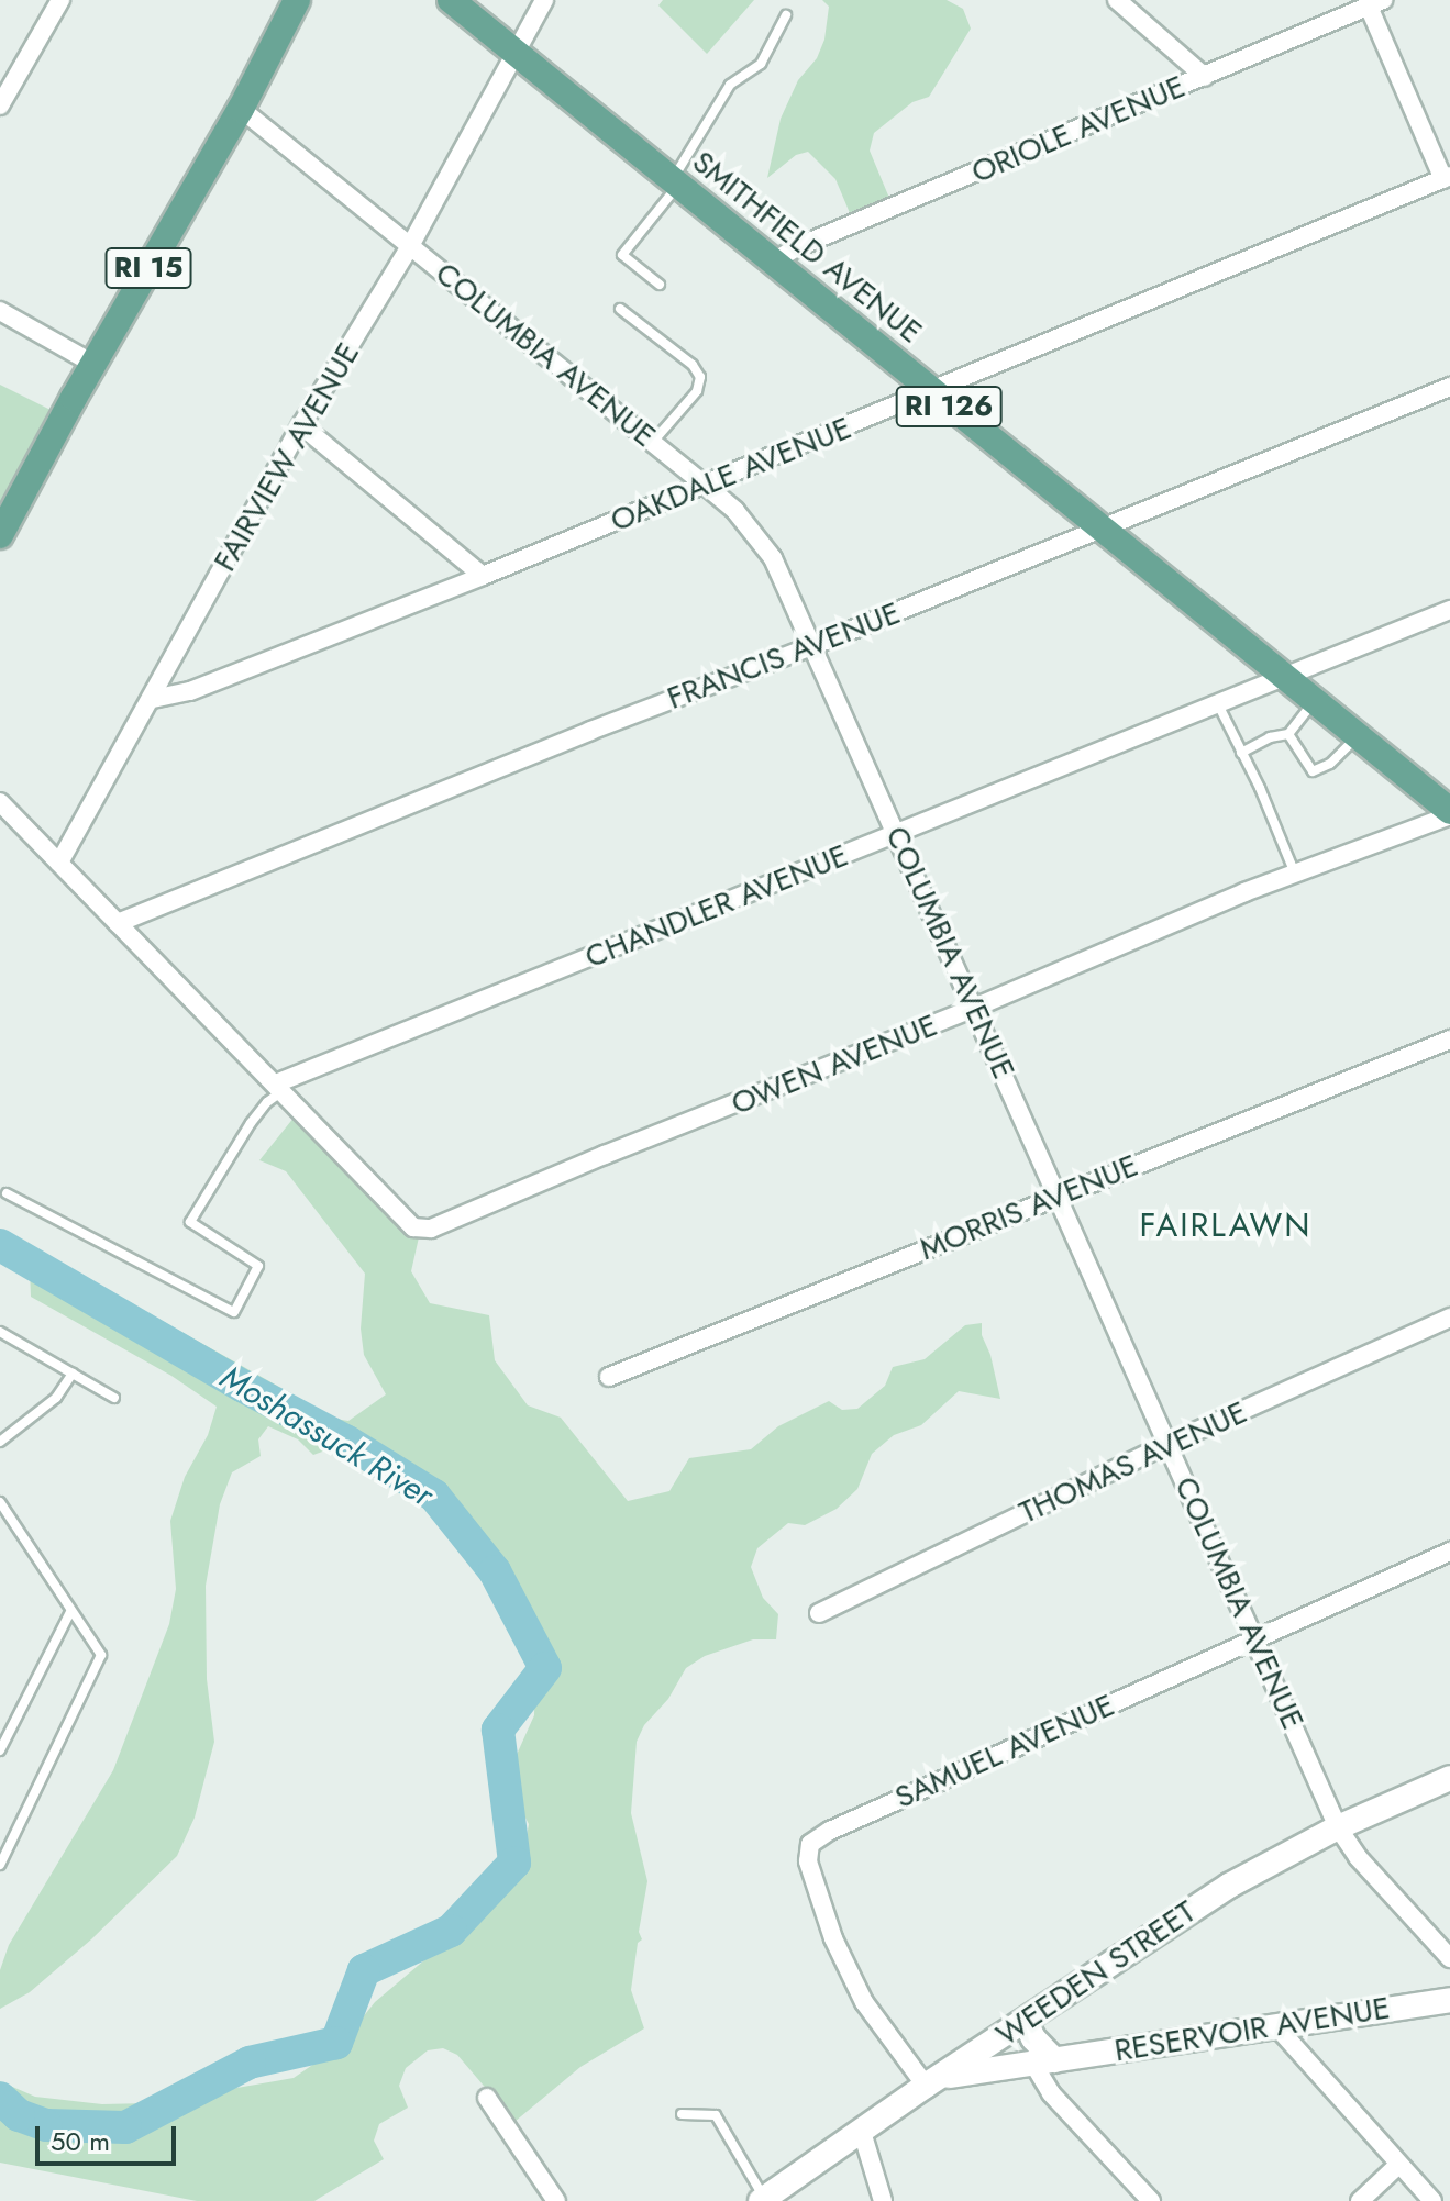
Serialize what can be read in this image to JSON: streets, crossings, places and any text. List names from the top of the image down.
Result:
{
  "streets": {
    "main road": [
      "SMITHFIELD AVENUE",
      "RI 15",
      "RI 126",
      "WEEDEN STREET",
      "RESERVOIR AVENUE"
    ],
    "street": [
      "ORIOLE AVENUE",
      "COLUMBIA AVENUE",
      "FAIRVIEW AVENUE",
      "OAKDALE AVENUE",
      "FRANCIS AVENUE",
      "CHANDLER AVENUE",
      "OWEN AVENUE",
      "MORRIS AVENUE",
      "THOMAS AVENUE",
      "SAMUEL AVENUE"
    ]
  },
  "crossings": [
    ["ORIOLE AVENUE", "SMITHFIELD AVENUE"],
    ["SMITHFIELD AVENUE", "FAIRVIEW AVENUE"],
    ["SMITHFIELD AVENUE", "OAKDALE AVENUE"],
    ["SMITHFIELD AVENUE", "FRANCIS AVENUE"],
    ["SMITHFIELD AVENUE", "CHANDLER AVENUE"],
    ["SMITHFIELD AVENUE", "OWEN AVENUE"],
    ["RI 15", "COLUMBIA AVENUE"],
    ["COLUMBIA AVENUE", "FAIRVIEW AVENUE"],
    ["COLUMBIA AVENUE", "OAKDALE AVENUE"],
    ["COLUMBIA AVENUE", "FRANCIS AVENUE"],
    ["COLUMBIA AVENUE", "CHANDLER AVENUE"],
    ["COLUMBIA AVENUE", "OWEN AVENUE"],
    ["COLUMBIA AVENUE", "MORRIS AVENUE"],
    ["COLUMBIA AVENUE", "THOMAS AVENUE"],
    ["COLUMBIA AVENUE", "SAMUEL AVENUE"],
    ["COLUMBIA AVENUE", "WEEDEN STREET"],
    ["FAIRVIEW AVENUE", "OAKDALE AVENUE"],
    ["CHANDLER AVENUE", "OWEN AVENUE"],
    ["SAMUEL AVENUE", "WEEDEN STREET"],
    ["SAMUEL AVENUE", "RESERVOIR AVENUE"],
    ["WEEDEN STREET", "RESERVOIR AVENUE"]
  ],
  "districts": ["FAIRLAWN"],
  "water": ["Moshassuck River"],
  "scale_bar": "50 m"
}
